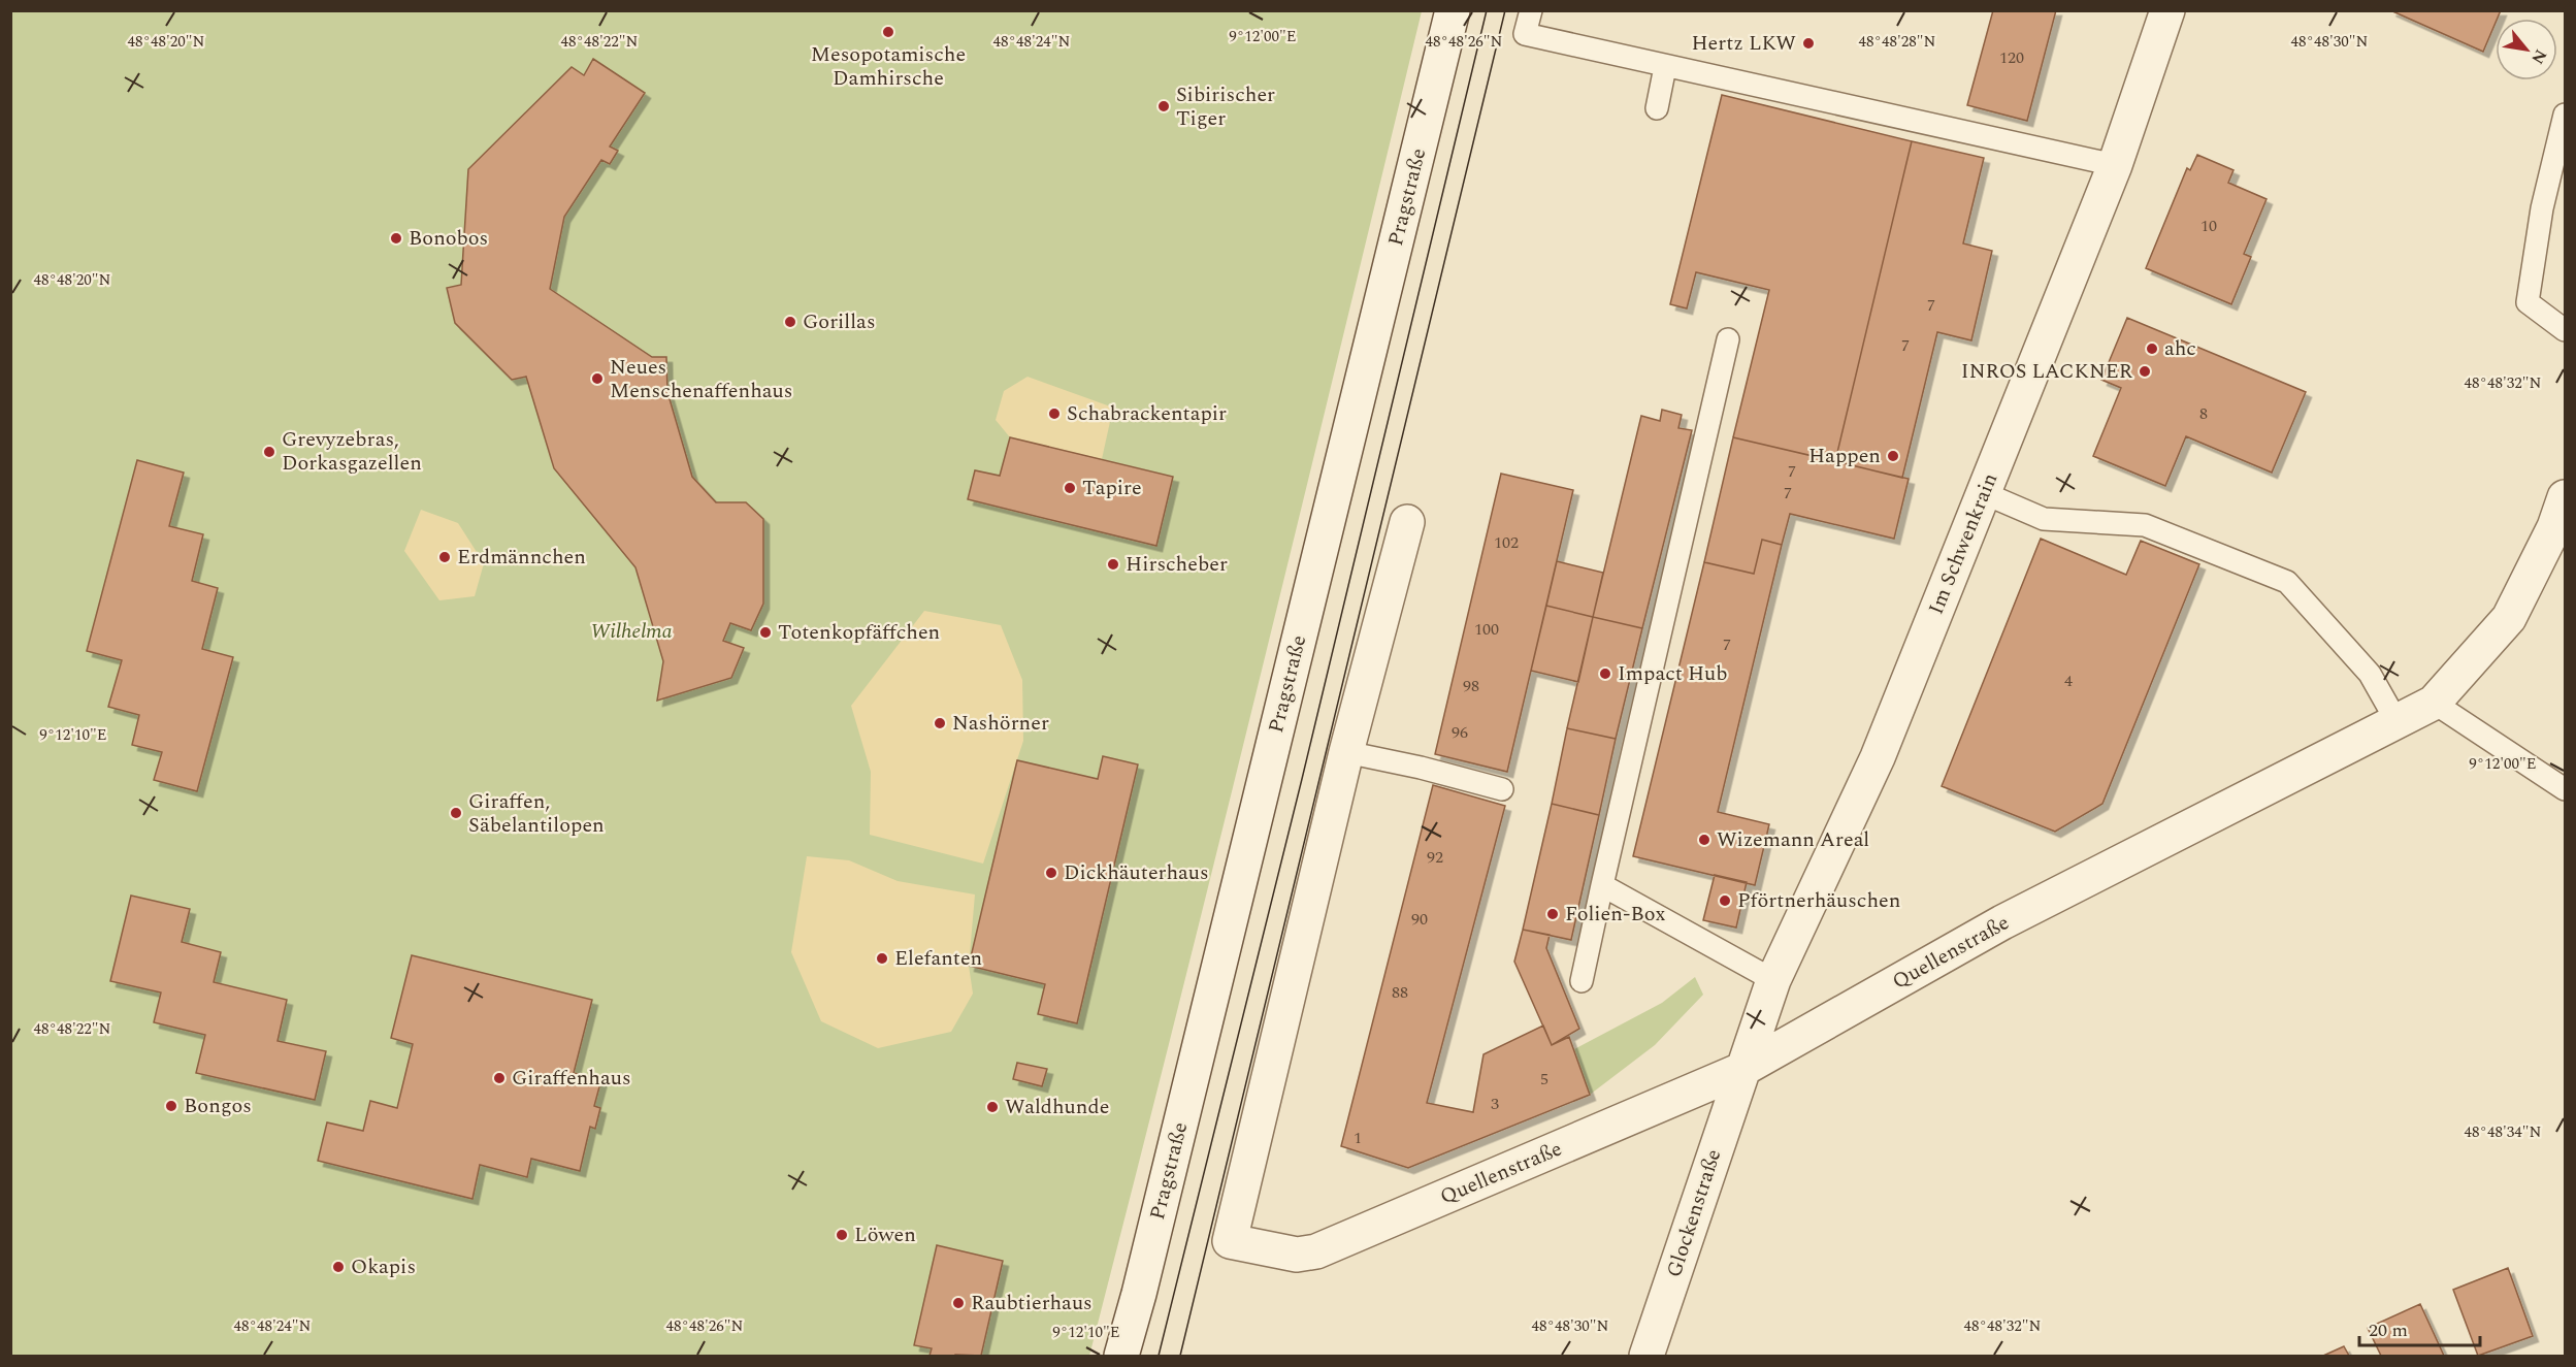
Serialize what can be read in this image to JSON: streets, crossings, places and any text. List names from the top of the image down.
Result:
{
  "streets": {
    "street": [
      "Pragstraße",
      "Im Schwenkrain",
      "Quellenstraße",
      "Glockenstraße"
    ]
  },
  "crossings": [
    ["Im Schwenkrain", "Quellenstraße"],
    ["Im Schwenkrain", "Glockenstraße"],
    ["Quellenstraße", "Glockenstraße"]
  ],
  "parks": ["Wilhelma"],
  "places": [
    "Mesopotamische Damhirsche",
    "Hertz LKW",
    "Sibirischer Tiger",
    "Bonobos",
    "Gorillas",
    "ahc",
    "INROS LACKNER",
    "Neues Menschenaffenhaus",
    "Schabrackentapir",
    "Grevyzebras, Dorkasgazellen",
    "Happen",
    "Tapire",
    "Erdmännchen",
    "Hirscheber",
    "Totenkopfäffchen",
    "Impact Hub",
    "Nashörner",
    "Giraffen, Säbelantilopen",
    "Wizemann Areal",
    "Dickhäuterhaus",
    "Pförtnerhäuschen",
    "Folien-Box",
    "Elefanten",
    "Giraffenhaus",
    "Bongos",
    "Waldhunde",
    "Löwen",
    "Okapis",
    "Raubtierhaus"
  ],
  "house_numbers": [
    "120",
    "10",
    "7",
    "7",
    "8",
    "7",
    "7",
    "102",
    "100",
    "7",
    "4",
    "98",
    "96",
    "92",
    "90",
    "88",
    "5",
    "3",
    "1"
  ],
  "scale_bar": "20 m",
  "north": "bottom right",
  "coordinates": [
    "9°12'00\"E",
    "48°48'20\"N",
    "48°48'22\"N",
    "48°48'24\"N",
    "48°48'26\"N",
    "48°48'28\"N",
    "48°48'30\"N",
    "48°48'32\"N",
    "9°12'10\"E",
    "48°48'34\"N"
  ]
}
